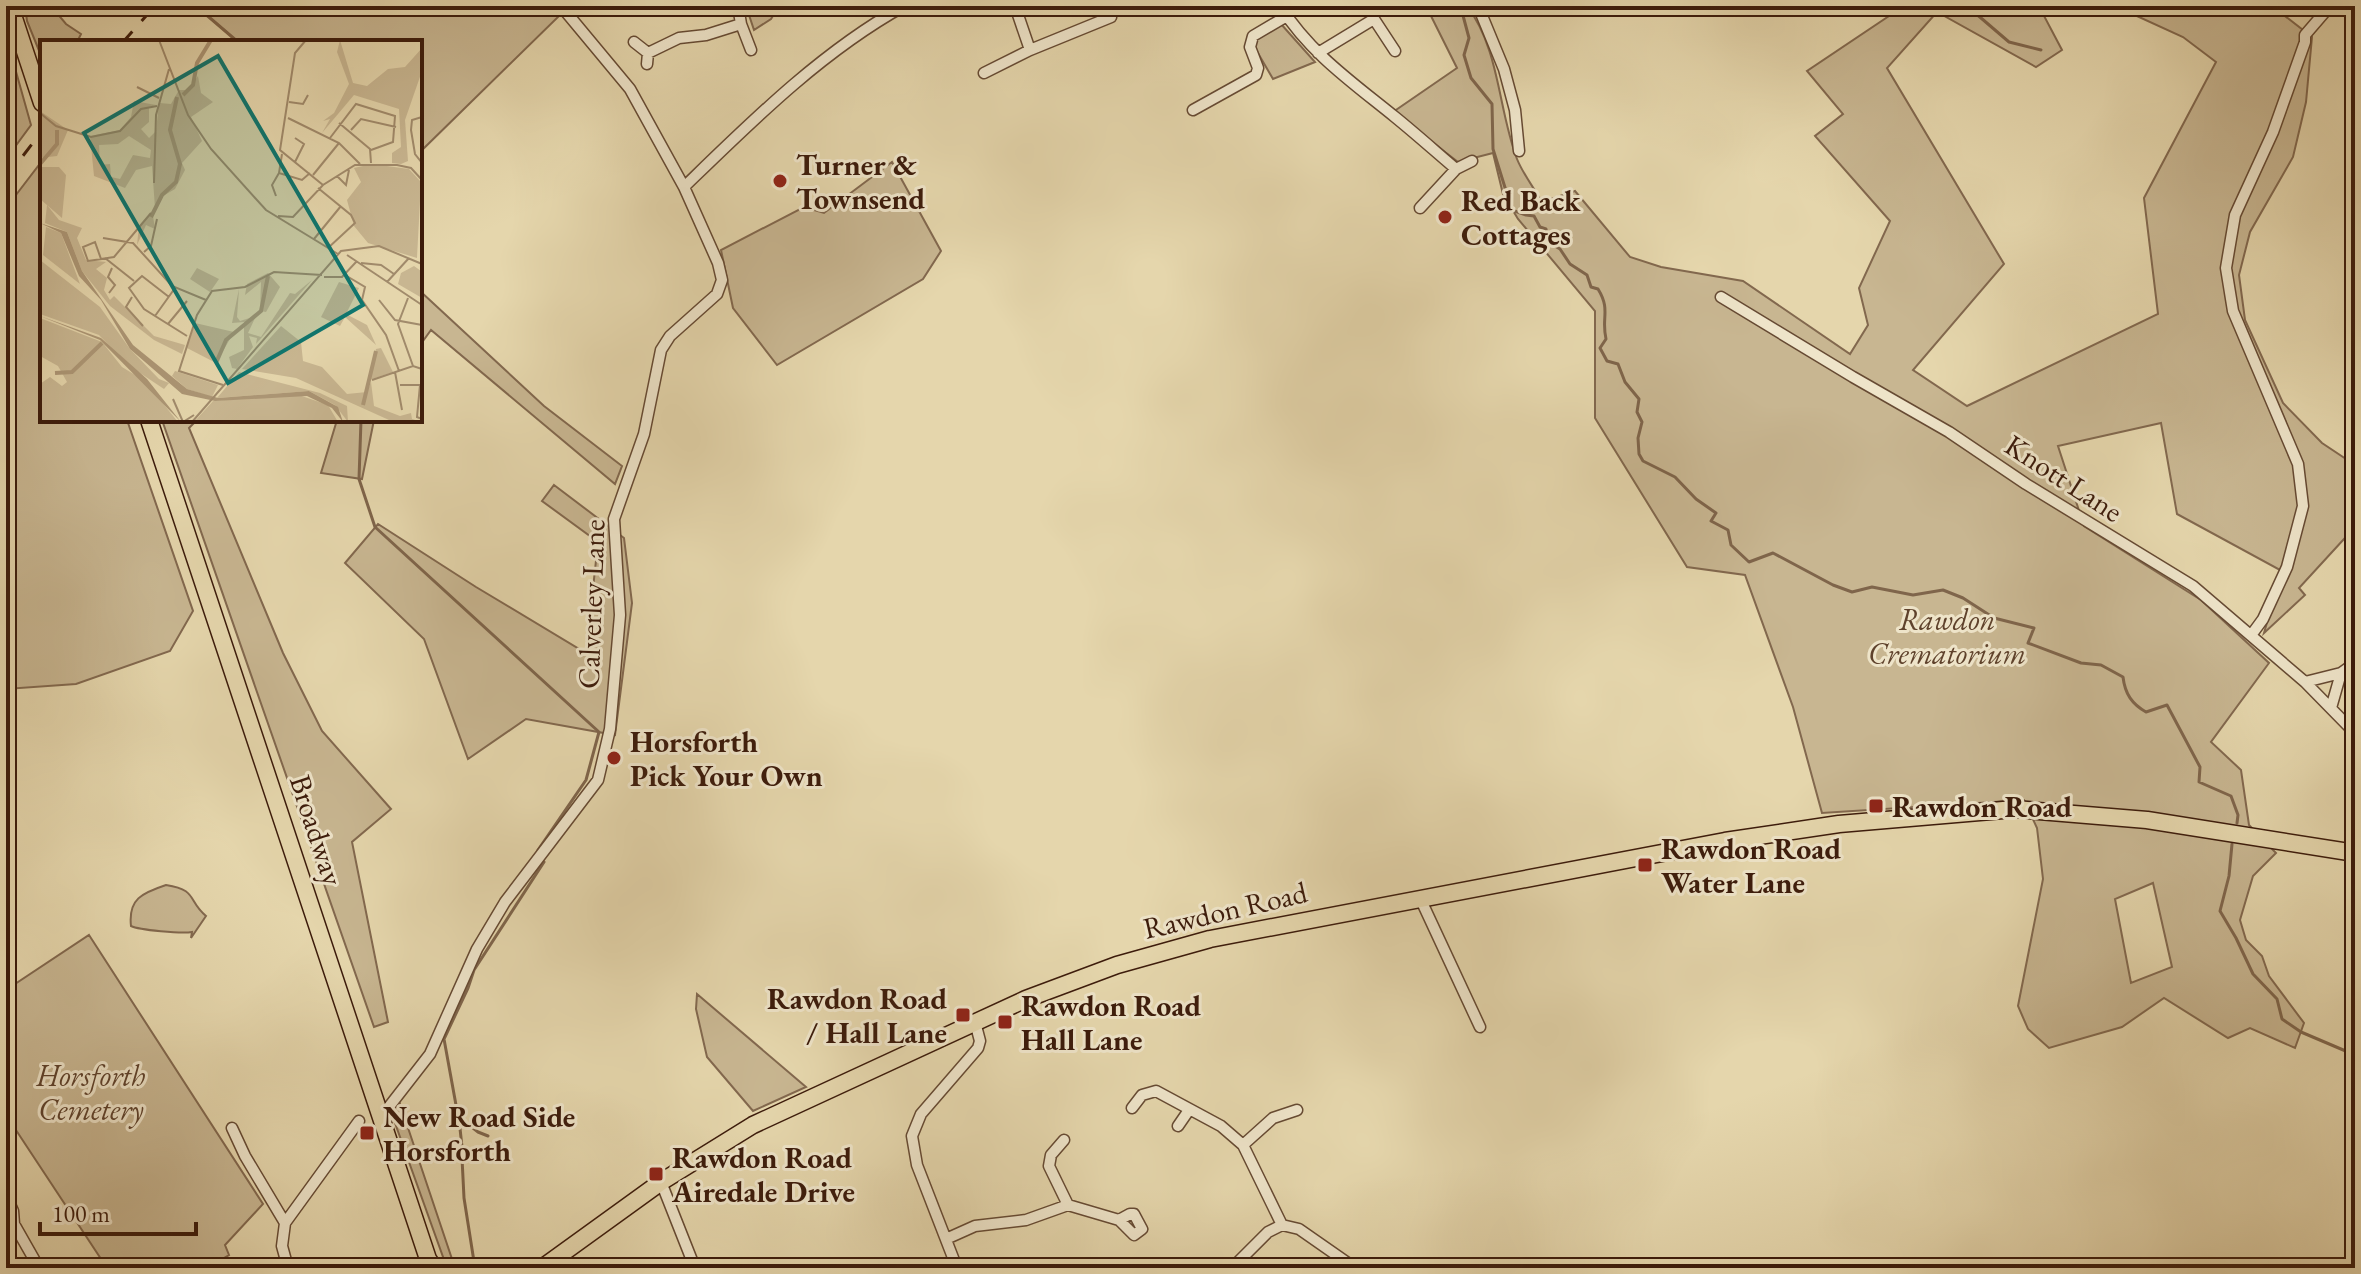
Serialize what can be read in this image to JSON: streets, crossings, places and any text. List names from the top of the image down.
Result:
{
  "streets": {
    "main road": ["Broadway", "Rawdon Road"],
    "street": ["Knott Lane", "Calverley Lane"]
  },
  "crossings": [
    ["Calverley Lane", "Broadway"]
  ],
  "parks": ["Rawdon Crematorium", "Horsforth Cemetery"],
  "places": {
    "other": ["Turner & Townsend", "Red Back Cottages", "Horsforth Pick Your Own"],
    "transit": [
      "Rawdon Road",
      "Rawdon Road Water Lane",
      "Rawdon Road / Hall Lane",
      "Rawdon Road Hall Lane",
      "New Road Side Horsforth",
      "Rawdon Road Airedale Drive"
    ]
  },
  "scale_bar": "100 m"
}
